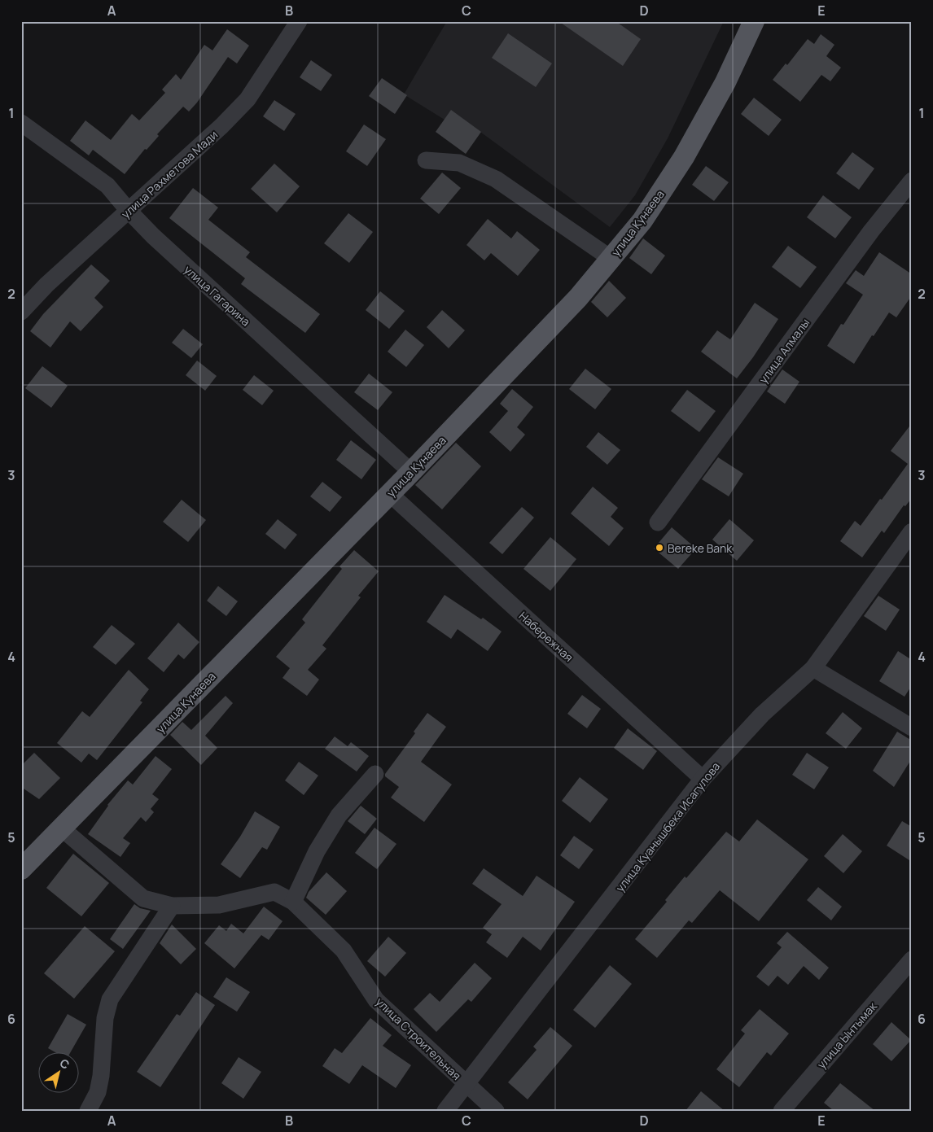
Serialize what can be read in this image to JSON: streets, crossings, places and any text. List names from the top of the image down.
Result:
{
  "streets": {
    "main road": ["улица Кунаева"],
    "street": [
      "улица Рахметова Мади",
      "улица Гагарина",
      "улица Алмалы",
      "Набережная",
      "улица Куанышбека Исагулова",
      "улица Ынтымак",
      "улица Строительная"
    ]
  },
  "crossings": [
    ["улица Рахметова Мади", "улица Гагарина"],
    ["улица Кунаева", "улица Гагарина"],
    ["улица Кунаева", "Набережная"],
    ["улица Кунаева", "улица Строительная"],
    ["Набережная", "улица Куанышбека Исагулова"],
    ["улица Куанышбека Исагулова", "улица Строительная"]
  ],
  "places": ["Bereke Bank"],
  "north": "top right",
  "grid": {
    "columns": [
      "A",
      "B",
      "C",
      "D",
      "E"
    ],
    "rows": [
      "1",
      "2",
      "3",
      "4",
      "5",
      "6"
    ]
  }
}
